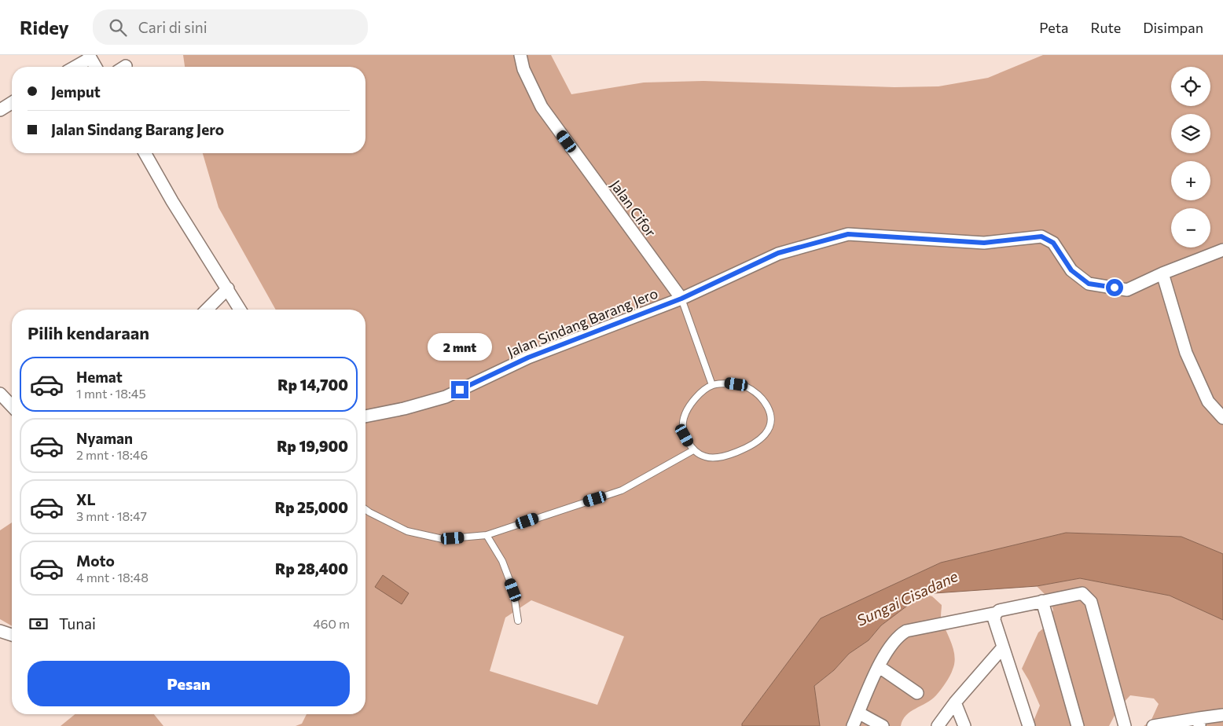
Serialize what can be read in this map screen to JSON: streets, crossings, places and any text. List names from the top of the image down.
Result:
{
  "streets": {
    "street": ["Jalan Cifor", "Jalan Sindang Barang Jero"]
  },
  "crossings": [
    ["Jalan Cifor", "Jalan Sindang Barang Jero"]
  ],
  "water": ["Sungai Cisadane"],
  "page": {
    "header": "Ridey",
    "search": "Cari di sini",
    "nav": ["Peta", "Rute", "Disimpan"],
    "map_buttons": ["+", "−"],
    "banner": ["Jemput", "Jalan Sindang Barang Jero"],
    "heading": "Pilih kendaraan",
    "bubble": "2 mnt",
    "list": [
      {
        "name": "Hemat",
        "note": "1 mnt · 18:45",
        "value": "Rp 14,700"
      },
      {
        "name": "Nyaman",
        "note": "2 mnt · 18:46",
        "value": "Rp 19,900"
      },
      {
        "name": "XL",
        "note": "3 mnt · 18:47",
        "value": "Rp 25,000"
      },
      {
        "name": "Moto",
        "note": "4 mnt · 18:48",
        "value": "Rp 28,400"
      }
    ],
    "pay": ["Tunai", "460 m"],
    "buttons": "Pesan"
  }
}
